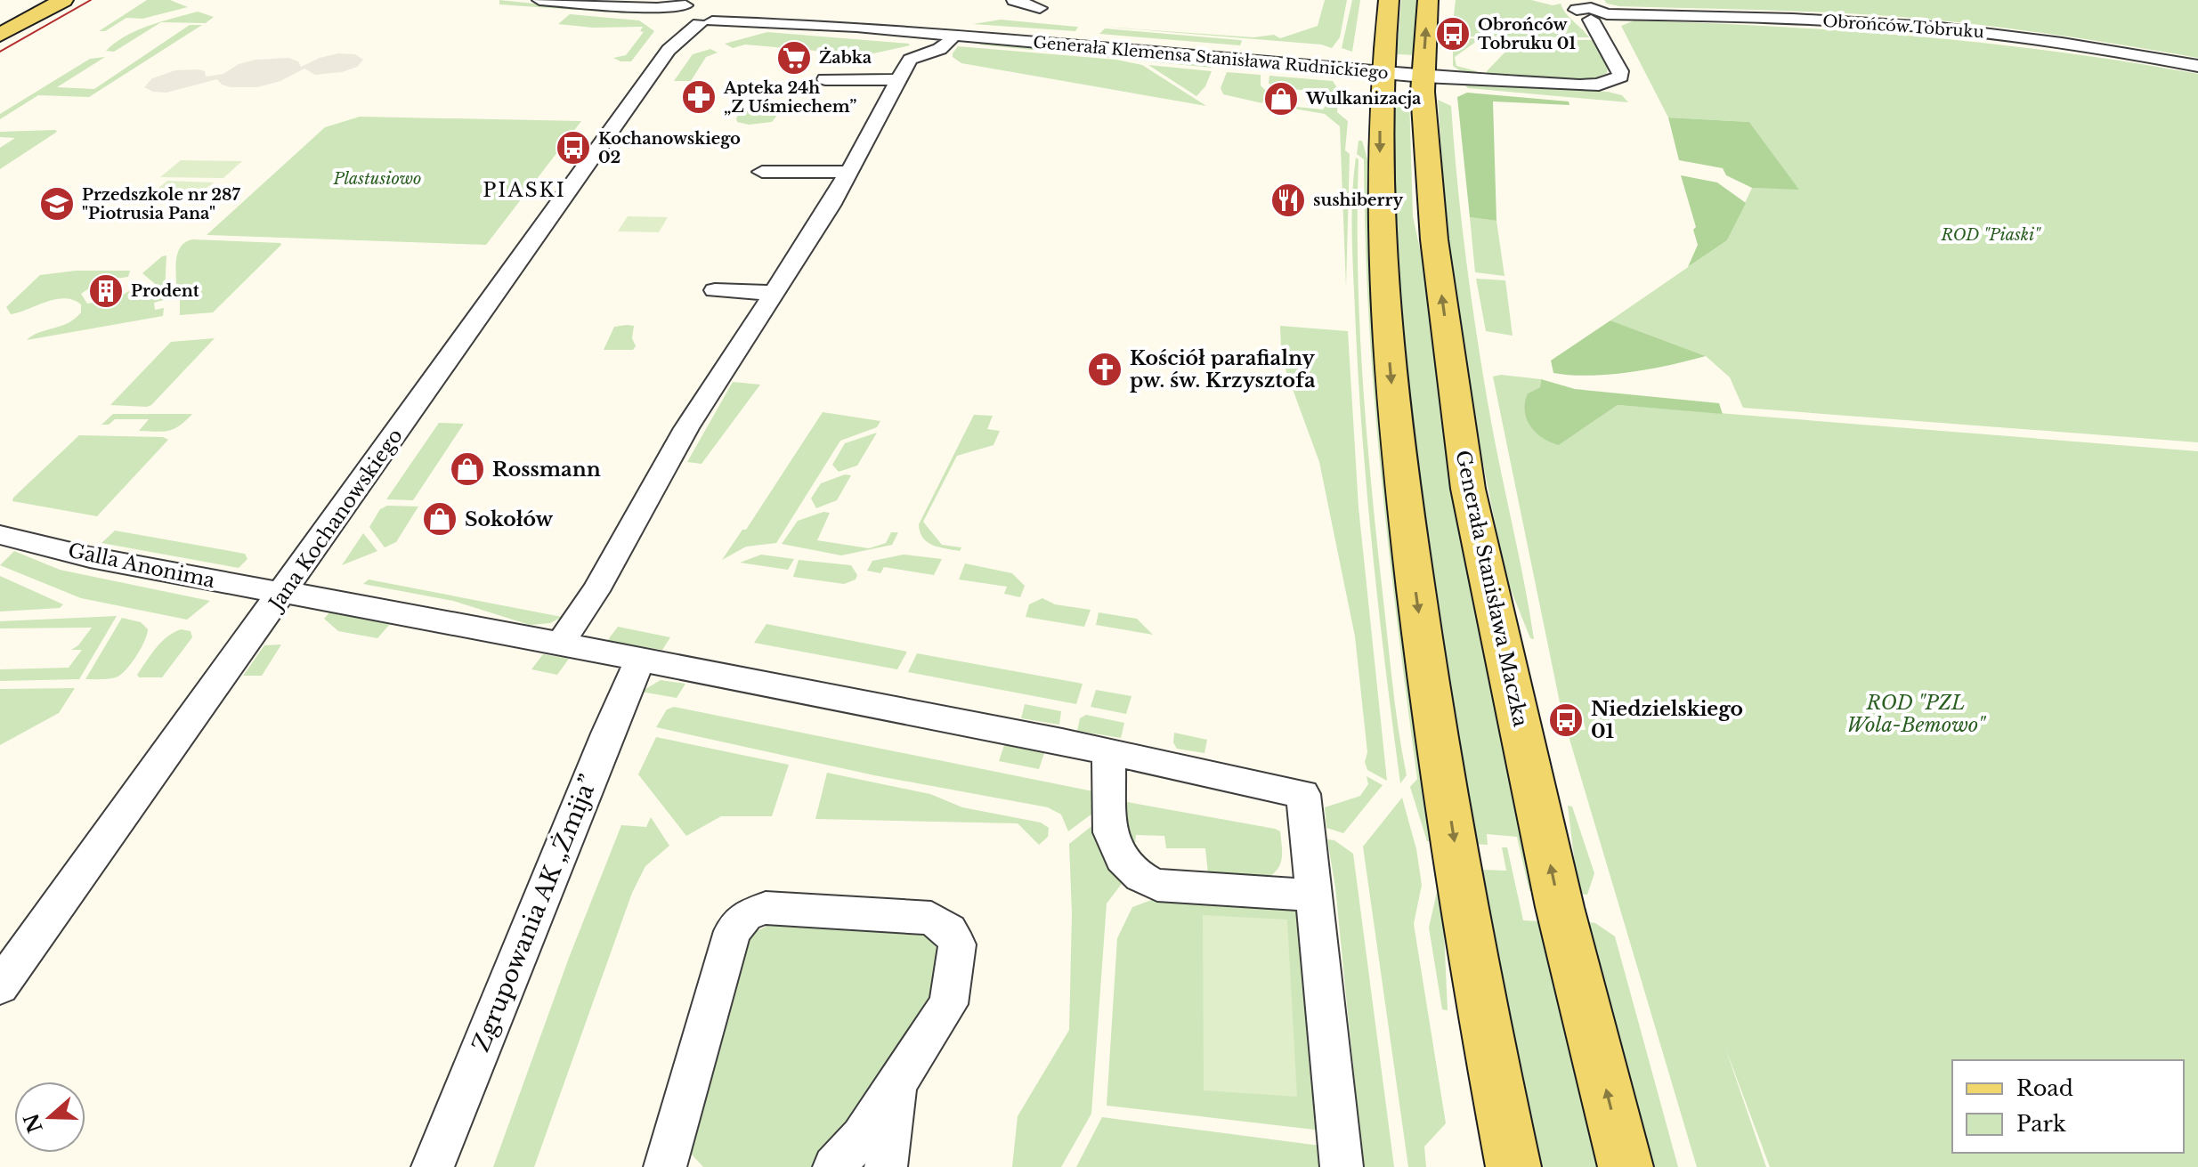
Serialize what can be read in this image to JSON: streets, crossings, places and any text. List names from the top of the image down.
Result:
{
  "streets": {
    "main road": ["Generała Stanisława Maczka"],
    "street": [
      "Obrońców Tobruku",
      "Generała Klemensa Stanisława Rudnickiego",
      "Jana Kochanowskiego",
      "Galla Anonima",
      "Zgrupowania AK „Żmija”"
    ]
  },
  "crossings": [
    ["Obrońców Tobruku", "Generała Klemensa Stanisława Rudnickiego"],
    ["Generała Klemensa Stanisława Rudnickiego", "Jana Kochanowskiego"],
    ["Generała Klemensa Stanisława Rudnickiego", "Generała Stanisława Maczka"],
    ["Jana Kochanowskiego", "Galla Anonima"],
    ["Galla Anonima", "Zgrupowania AK „Żmija”"]
  ],
  "districts": ["PIASKI"],
  "parks": ["Plastusiowo", "ROD \"Piaski\"", "ROD \"PZL Wola-Bemowo\""],
  "places": {
    "bus stop": ["Obrońców Tobruku 01", "Kochanowskiego 02", "Niedzielskiego 01"],
    "supermarket": ["Żabka"],
    "pharmacy": ["Apteka 24h „Z Uśmiechem”"],
    "shop": ["Wulkanizacja", "Rossmann", "Sokołów"],
    "restaurant": ["sushiberry"],
    "school or university": ["Przedszkole nr 287 \"Piotrusia Pana\""],
    "building": ["Prodent"],
    "church": ["Kościół parafialny pw. św. Krzysztofa"]
  },
  "legend": ["Road", "Park"],
  "north": "left"
}
